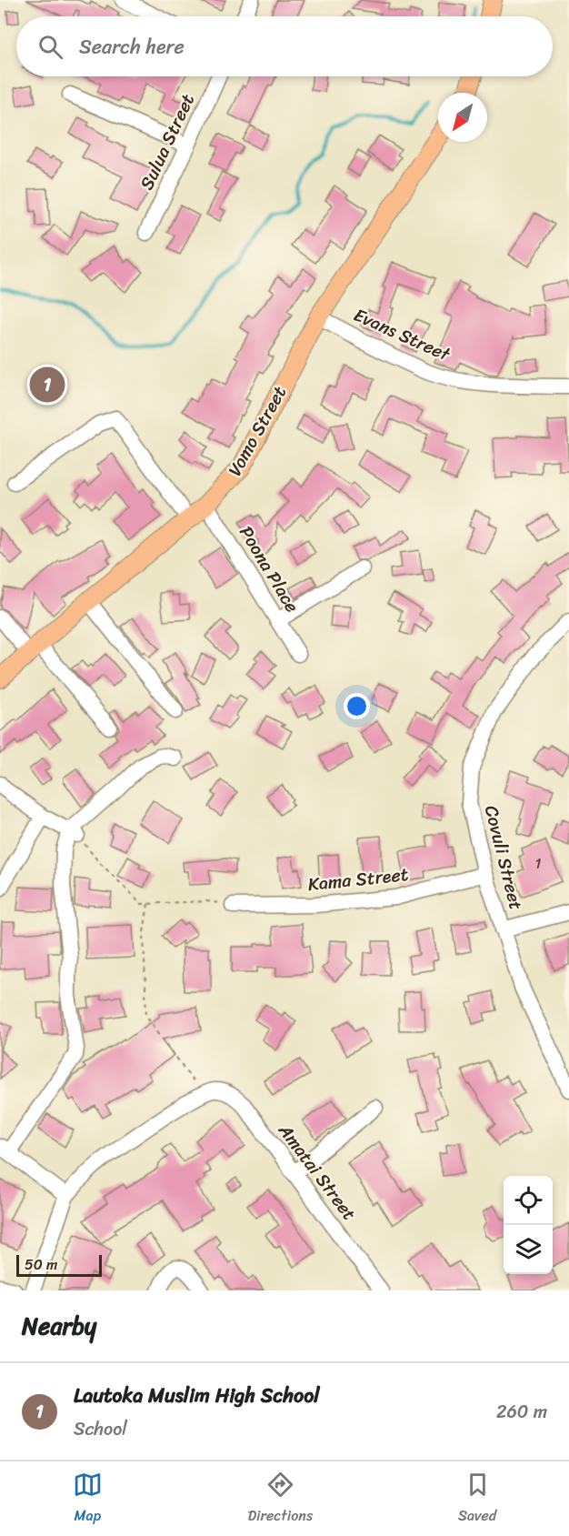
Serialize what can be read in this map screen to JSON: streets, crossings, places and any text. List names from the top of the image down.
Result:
{
  "streets": {
    "main road": ["Vomo Street"],
    "street": [
      "Sulua Street",
      "Evans Street",
      "Poona Place",
      "Covuli Street",
      "Kama Street",
      "Amatai Street"
    ]
  },
  "crossings": [
    ["Evans Street", "Vomo Street"],
    ["Vomo Street", "Poona Place"],
    ["Covuli Street", "Kama Street"]
  ],
  "house_numbers": ["1"],
  "scale_bar": "50 m",
  "north": "bottom left",
  "page": {
    "search": "Search here",
    "pins": "1",
    "scale": "50 m",
    "heading": "Nearby",
    "list": [
      {
        "mark": "1",
        "name": "Lautoka Muslim High School",
        "note": "School",
        "value": "260 m"
      }
    ],
    "nav": ["Map", "Directions", "Saved"]
  }
}
